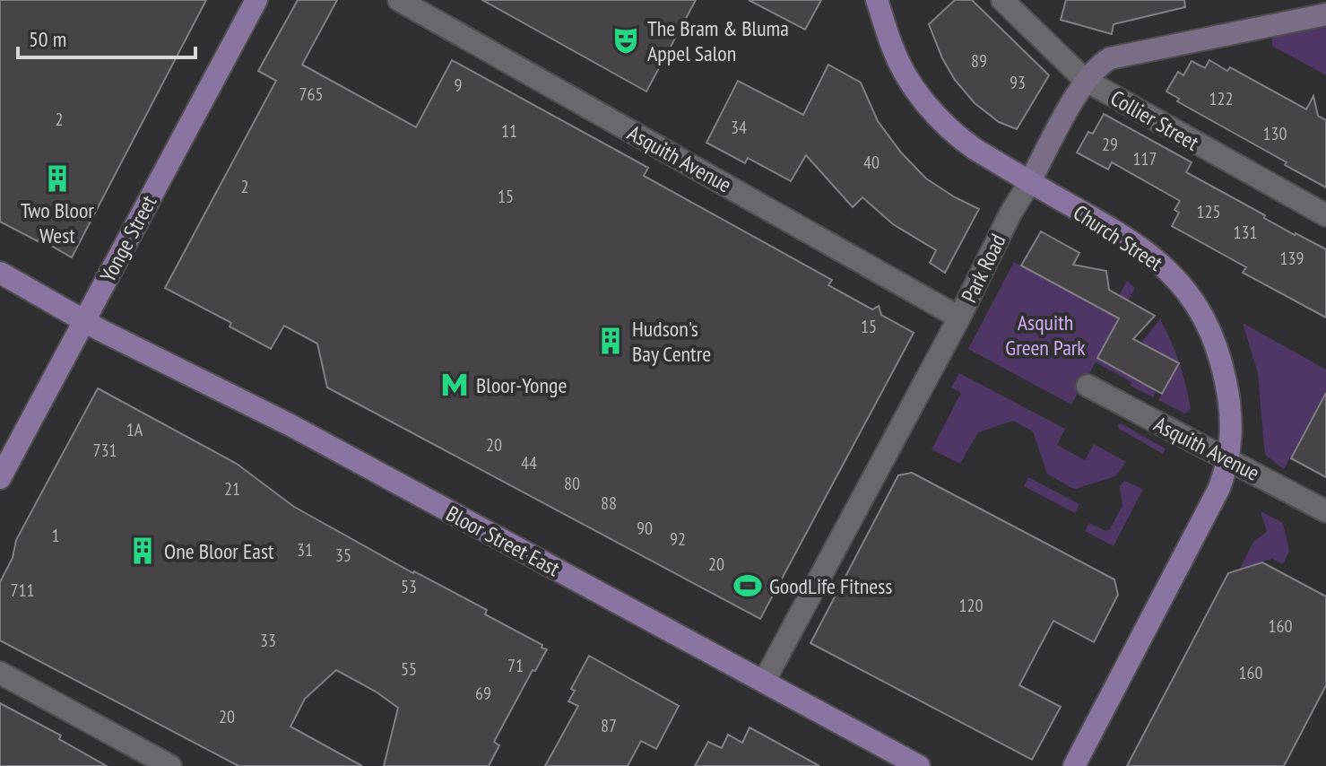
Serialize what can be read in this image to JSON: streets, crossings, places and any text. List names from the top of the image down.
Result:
{
  "streets": {
    "main road": ["Church Street", "Yonge Street", "Bloor Street East"],
    "street": ["Collier Street", "Asquith Avenue", "Park Road"]
  },
  "crossings": [
    ["Collier Street", "Park Road"],
    ["Asquith Avenue", "Church Street"],
    ["Asquith Avenue", "Park Road"],
    ["Church Street", "Park Road"],
    ["Yonge Street", "Bloor Street East"],
    ["Park Road", "Bloor Street East"]
  ],
  "parks": ["Asquith Green Park"],
  "places": {
    "theatre": ["The Bram & Bluma Appel Salon"],
    "building": ["Two Bloor West", "Hudson's Bay Centre", "One Bloor East"],
    "metro station": ["Bloor-Yonge"],
    "sports": ["GoodLife Fitness"]
  },
  "house_numbers": [
    "89",
    "93",
    "9",
    "765",
    "122",
    "2",
    "34",
    "11",
    "130",
    "29",
    "117",
    "40",
    "2",
    "15",
    "125",
    "131",
    "139",
    "15",
    "1A",
    "20",
    "731",
    "44",
    "80",
    "21",
    "88",
    "90",
    "1",
    "92",
    "31",
    "35",
    "20",
    "53",
    "711",
    "120",
    "160",
    "33",
    "71",
    "55",
    "160",
    "69",
    "20",
    "87"
  ],
  "scale_bar": "50 m"
}
